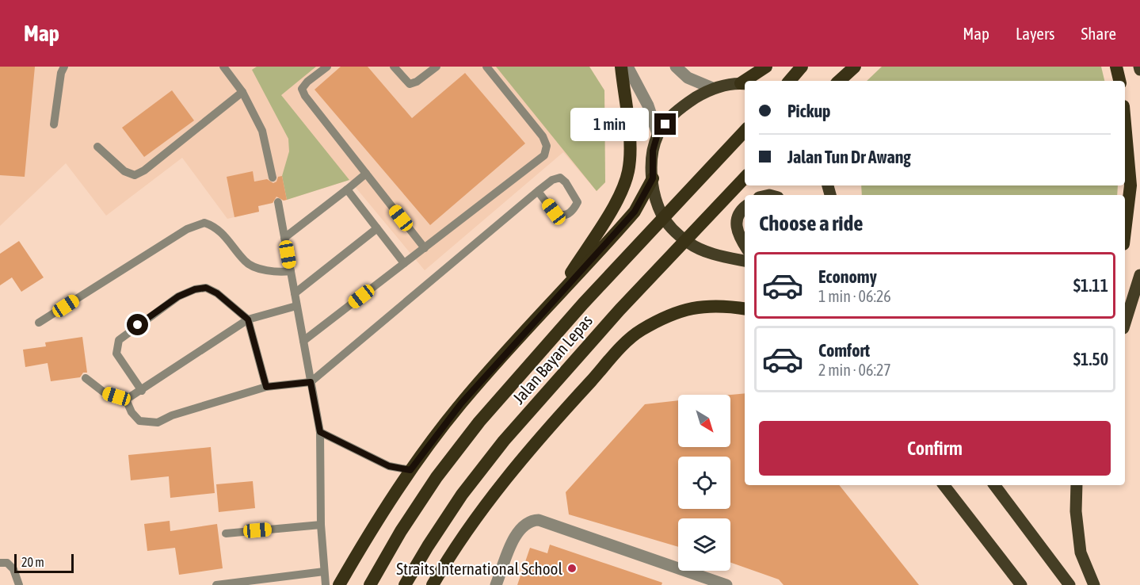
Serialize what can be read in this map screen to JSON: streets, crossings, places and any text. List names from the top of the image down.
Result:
{
  "streets": {
    "highway": ["Jalan Bayan Lepas"]
  },
  "places": ["Straits International School"],
  "scale_bar": "20 m",
  "north": "bottom right",
  "page": {
    "header": "Map",
    "nav": ["Map", "Layers", "Share"],
    "banner": ["Pickup", "Jalan Tun Dr Awang"],
    "bubble": "1 min",
    "heading": "Choose a ride",
    "list": [
      {
        "name": "Economy",
        "note": "1 min · 06:26",
        "value": "$1.11"
      },
      {
        "name": "Comfort",
        "note": "2 min · 06:27",
        "value": "$1.50"
      }
    ],
    "buttons": "Confirm",
    "scale": "20 m"
  }
}
